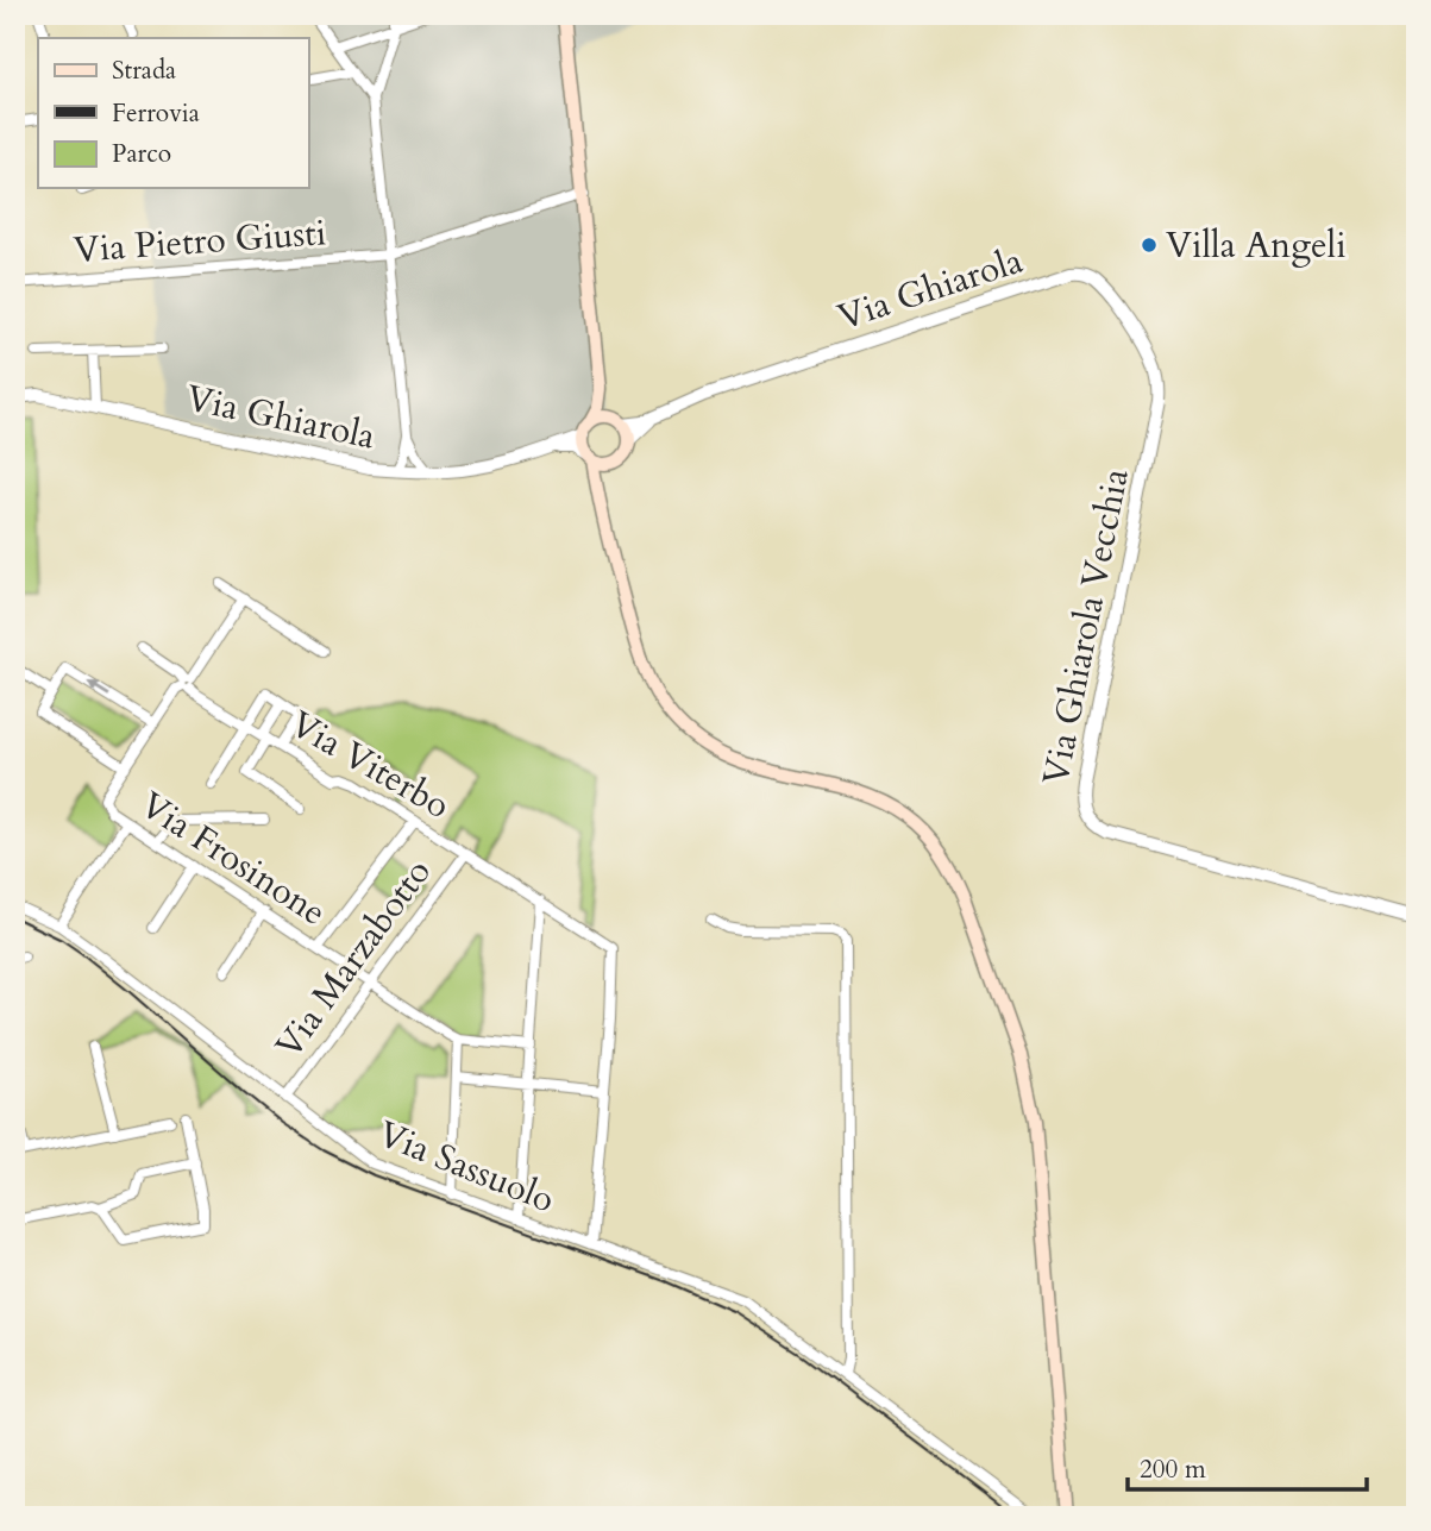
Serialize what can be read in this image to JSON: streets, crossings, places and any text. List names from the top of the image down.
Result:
{
  "streets": {
    "street": [
      "Via Pietro Giusti",
      "Via Ghiarola",
      "Via Ghiarola Vecchia",
      "Via Viterbo",
      "Via Frosinone",
      "Via Marzabotto",
      "Via Sassuolo"
    ]
  },
  "crossings": [
    ["Via Ghiarola", "Via Ghiarola Vecchia"],
    ["Via Viterbo", "Via Frosinone"],
    ["Via Viterbo", "Via Marzabotto"],
    ["Via Frosinone", "Via Marzabotto"],
    ["Via Marzabotto", "Via Sassuolo"]
  ],
  "places": ["Villa Angeli"],
  "legend": ["Strada", "Ferrovia", "Parco"],
  "scale_bar": "200 m"
}
